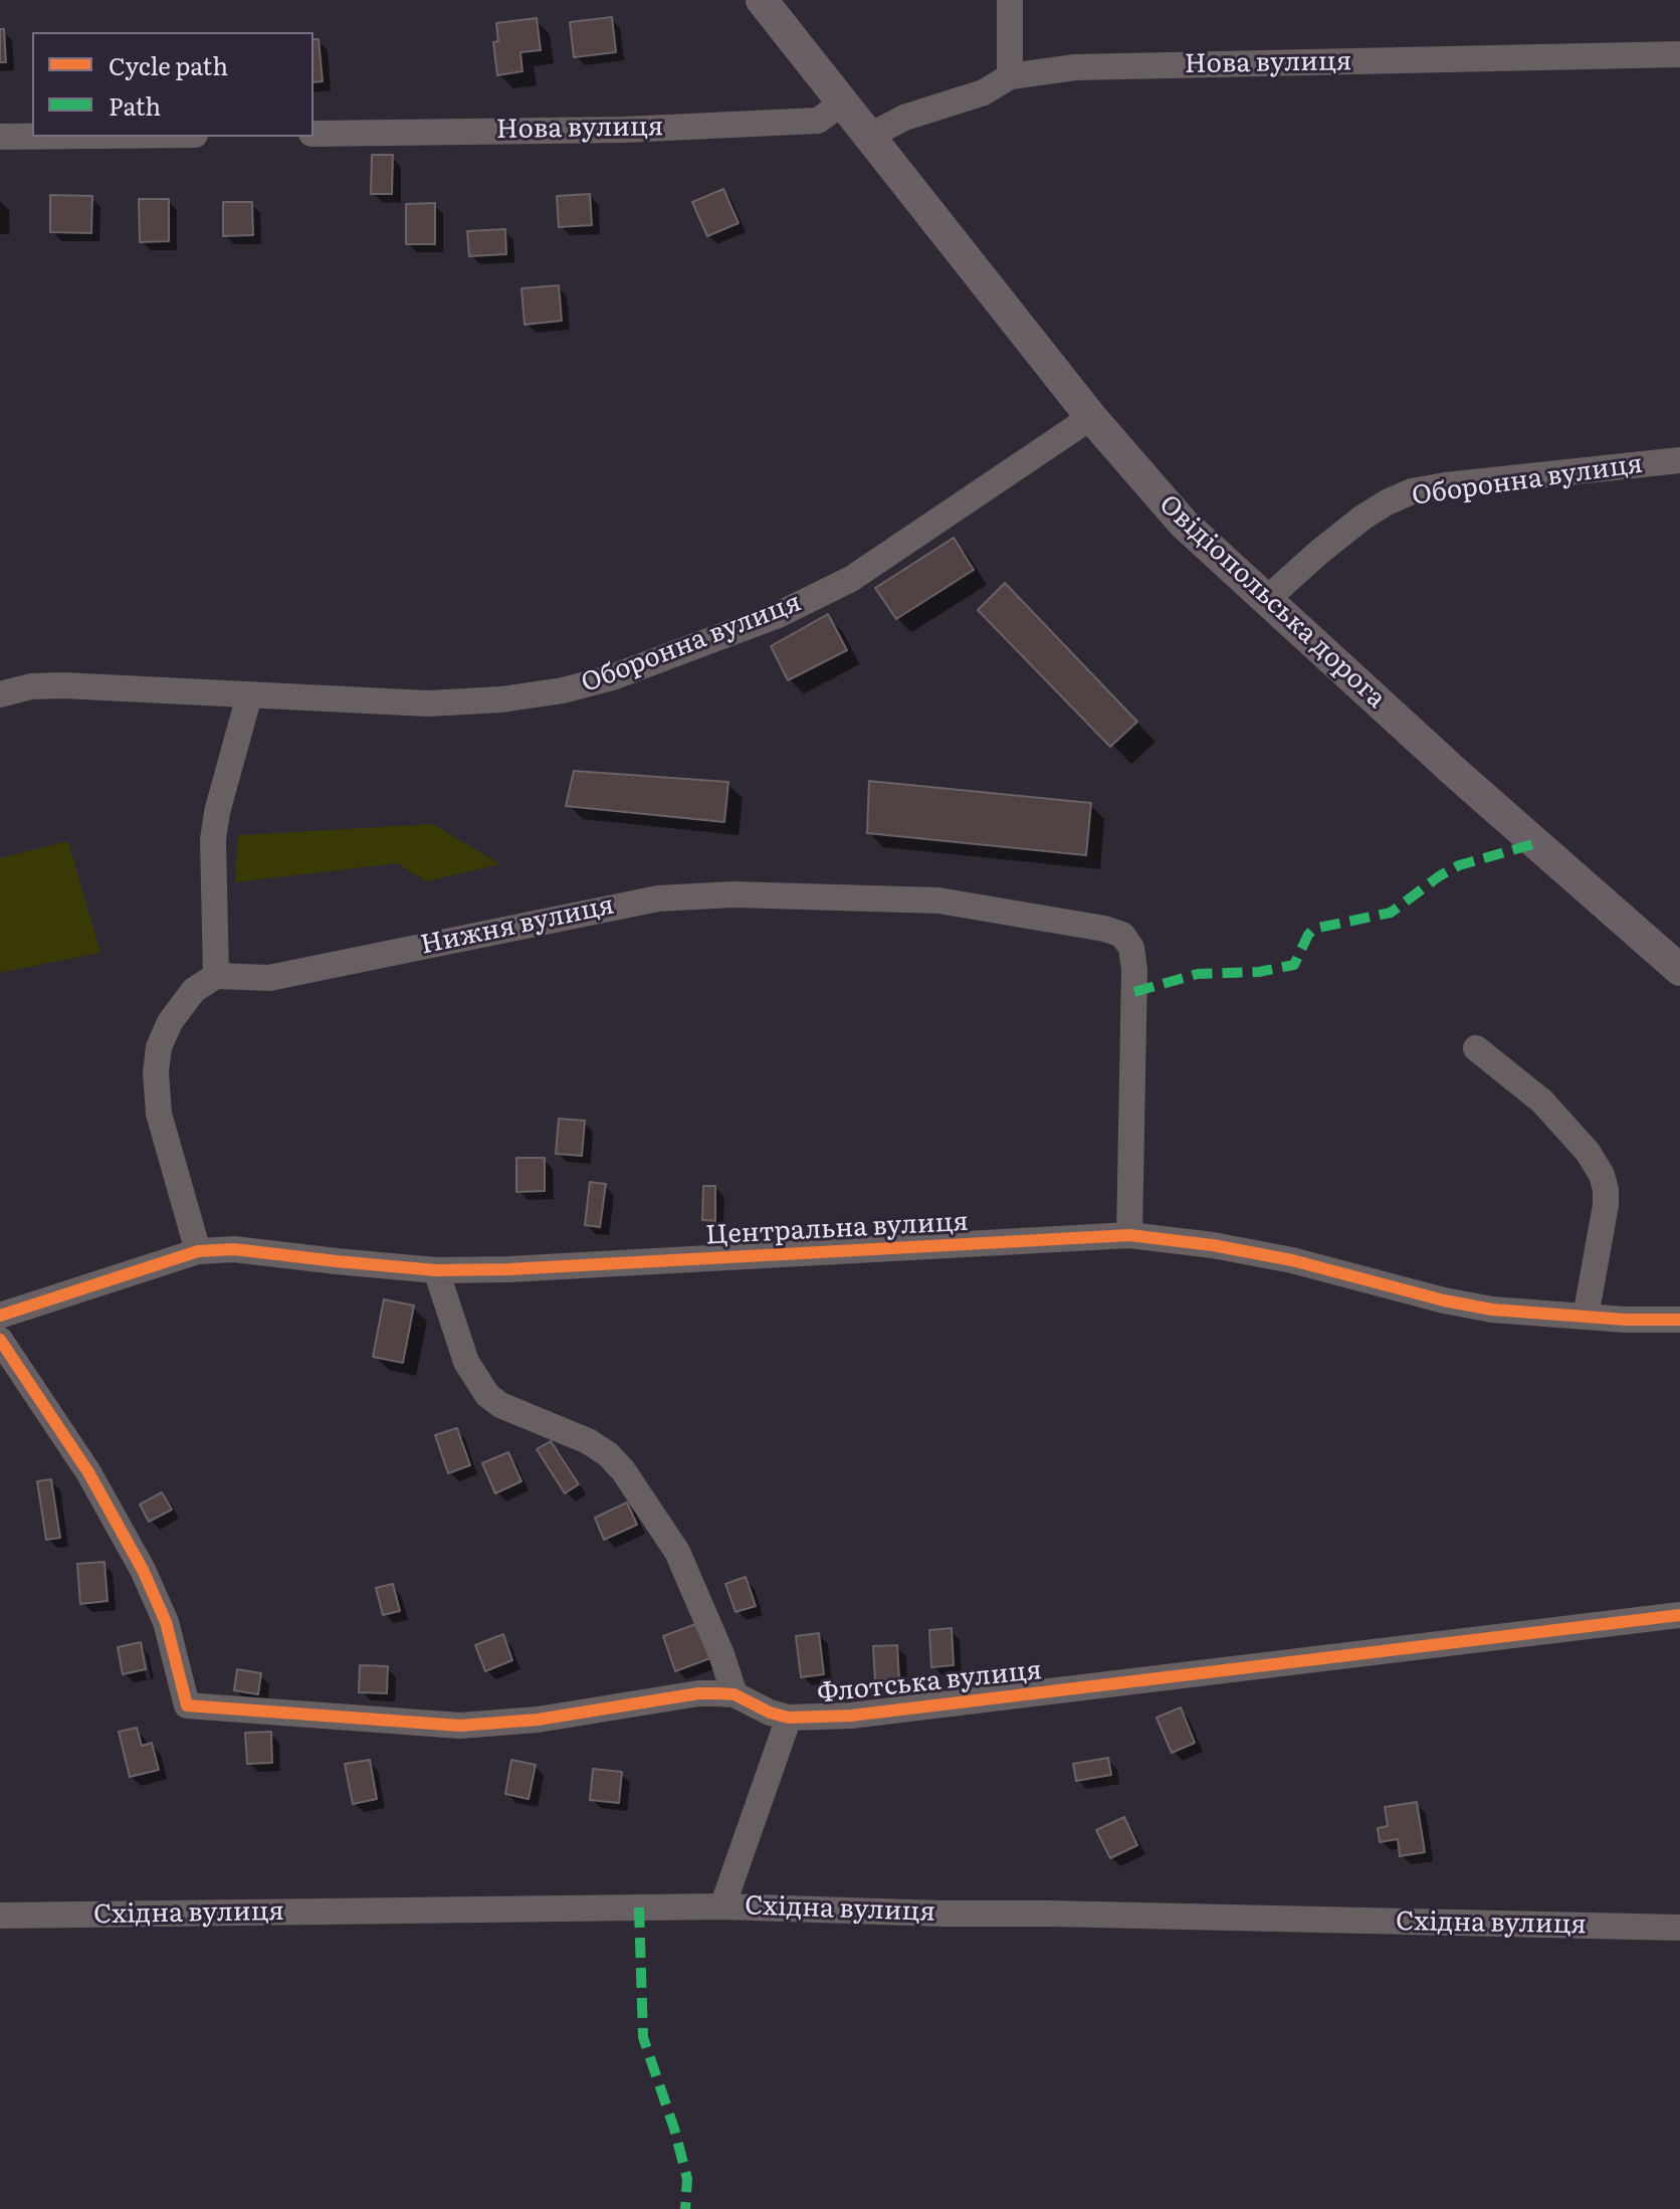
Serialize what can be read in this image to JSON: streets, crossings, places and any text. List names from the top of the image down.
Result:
{
  "streets": {
    "main road": ["Овідіопольська дорога"],
    "street": [
      "Нова вулиця",
      "Оборонна вулиця",
      "Нижня вулиця",
      "Центральна вулиця",
      "Флотська вулиця",
      "Східна вулиця"
    ]
  },
  "crossings": [
    ["Нова вулиця", "Овідіопольська дорога"],
    ["Оборонна вулиця", "Овідіопольська дорога"],
    ["Нижня вулиця", "Центральна вулиця"]
  ],
  "legend": ["Cycle path", "Path"]
}
